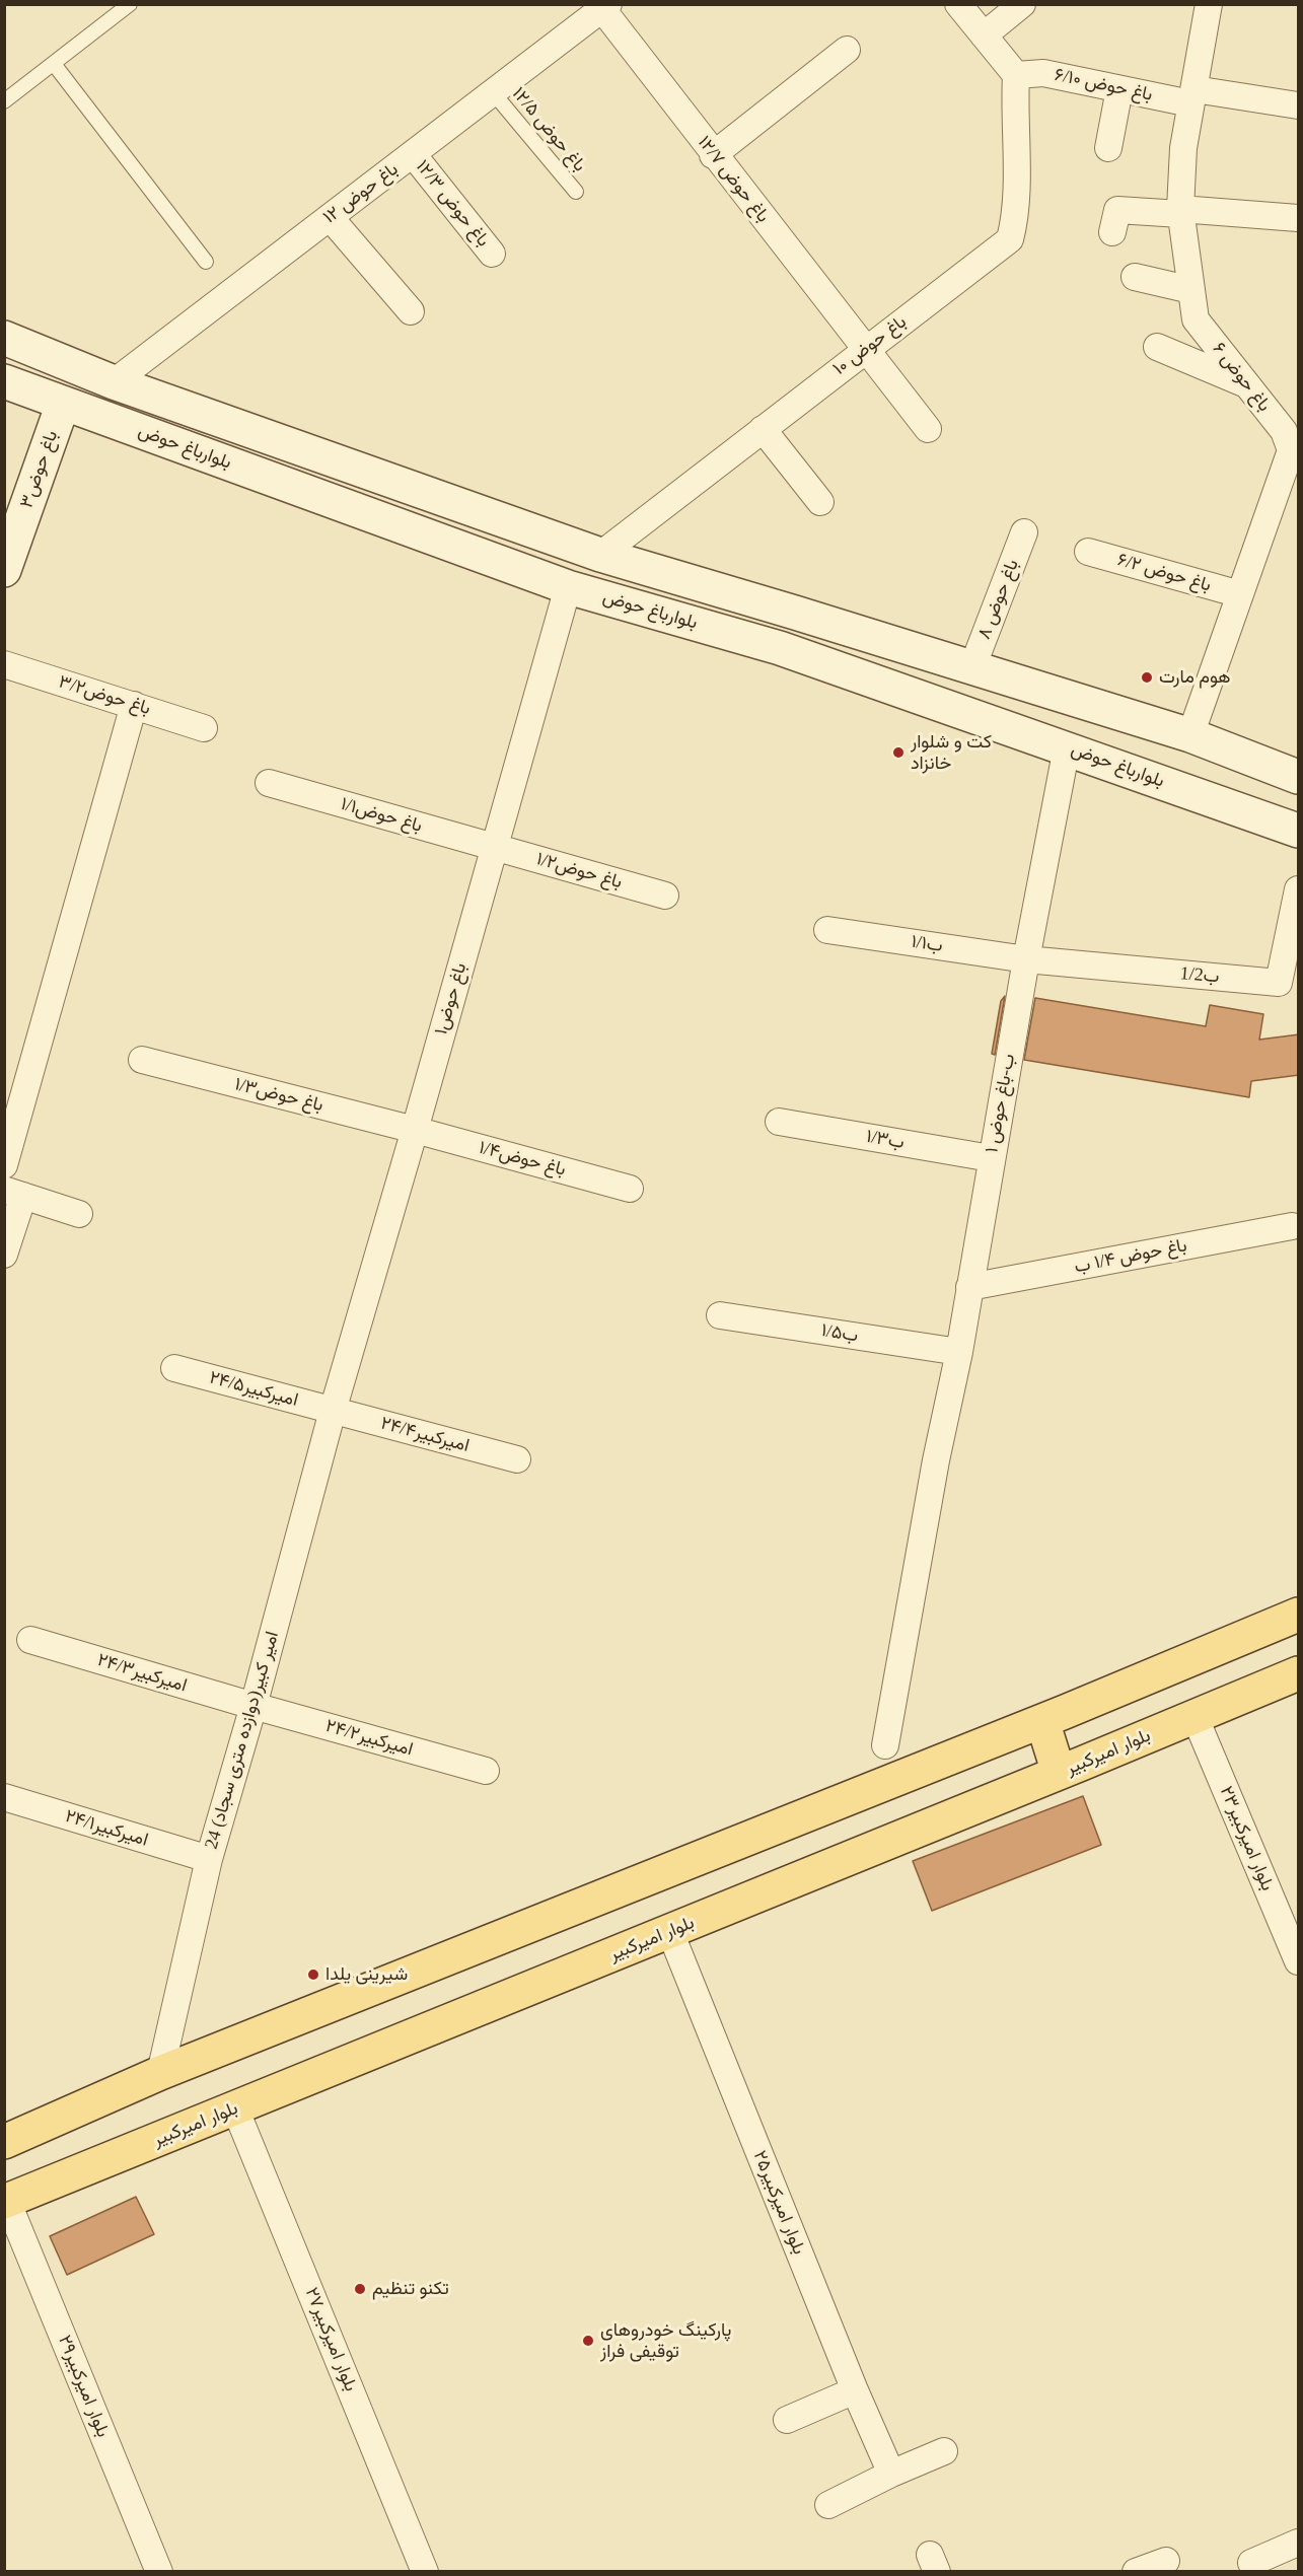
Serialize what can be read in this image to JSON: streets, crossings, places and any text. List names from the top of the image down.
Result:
{
  "streets": {
    "main road": ["بلوارباغ حوض", "باغ حوض۳", "بلوار امیرکبیر"],
    "street": [
      "۶/۱۰ باغ حوض",
      "۱۲/۷ باغ حوض",
      "۱۲ باغ حوض",
      "۱۲/۳ باغ حوض",
      "۱۰ باغ حوض",
      "۶ باغ حوض",
      "۶/۲ باغ حوض",
      "۸ باغ حوض",
      "باغ حوض۳/۲",
      "باغ حوض۱/۱",
      "باغ حوض۱/۲",
      "ب۱/۱",
      "1/2ب",
      "باغ حوض۱",
      "باغ حوض۱/۳",
      "۱ ب-باغ حوض",
      "ب۱/۳",
      "باغ حوض۱/۴",
      "باغ حوض ۱/۴ ب",
      "ب۱/۵",
      "امیرکبیر۲۴/۵",
      "امیرکبیر۲۴/۴",
      "امیرکبیر۲۴/۳",
      "امیرکبیر۲۴/۲",
      "24 امیر کبیر(دوازده متری سجاد)",
      "امیرکبیر۲۴/۱",
      "۲۳بلوار امیرکبیر",
      "بلوار امیرکبیر۲۵",
      "بلوار امیرکبیر۲۷",
      "۲۹بلوار امیرکبیر"
    ],
    "lane": ["۱۲/۵ باغ حوض"]
  },
  "crossings": [
    ["۶/۱۰ باغ حوض", "۱۰ باغ حوض"],
    ["۶/۱۰ باغ حوض", "۶ باغ حوض"],
    ["۱۲/۵ باغ حوض", "۱۲ باغ حوض"],
    ["۱۲/۷ باغ حوض", "۱۲ باغ حوض"],
    ["۱۲/۷ باغ حوض", "۱۰ باغ حوض"],
    ["۱۲ باغ حوض", "۱۲/۳ باغ حوض"],
    ["۱۲ باغ حوض", "بلوارباغ حوض"],
    ["۱۰ باغ حوض", "بلوارباغ حوض"],
    ["۶ باغ حوض", "بلوارباغ حوض"],
    ["۶ باغ حوض", "۶/۲ باغ حوض"],
    ["بلوارباغ حوض", "باغ حوض۳"],
    ["بلوارباغ حوض", "۸ باغ حوض"],
    ["بلوارباغ حوض", "باغ حوض۱"],
    ["بلوارباغ حوض", "۱ ب-باغ حوض"],
    ["باغ حوض۱/۱", "باغ حوض۱/۲"],
    ["باغ حوض۱/۱", "باغ حوض۱"],
    ["باغ حوض۱/۲", "باغ حوض۱"],
    ["ب۱/۱", "1/2ب"],
    ["ب۱/۱", "۱ ب-باغ حوض"],
    ["1/2ب", "۱ ب-باغ حوض"],
    ["باغ حوض۱", "باغ حوض۱/۳"],
    ["باغ حوض۱", "باغ حوض۱/۴"],
    ["باغ حوض۱", "امیرکبیر۲۴/۵"],
    ["باغ حوض۱", "امیرکبیر۲۴/۴"],
    ["باغ حوض۱", "24 امیر کبیر(دوازده متری سجاد)"],
    ["باغ حوض۱/۳", "باغ حوض۱/۴"],
    ["۱ ب-باغ حوض", "ب۱/۳"],
    ["۱ ب-باغ حوض", "باغ حوض ۱/۴ ب"],
    ["۱ ب-باغ حوض", "ب۱/۵"],
    ["امیرکبیر۲۴/۵", "امیرکبیر۲۴/۴"],
    ["امیرکبیر۲۴/۵", "24 امیر کبیر(دوازده متری سجاد)"],
    ["امیرکبیر۲۴/۴", "24 امیر کبیر(دوازده متری سجاد)"],
    ["امیرکبیر۲۴/۳", "امیرکبیر۲۴/۲"],
    ["امیرکبیر۲۴/۳", "24 امیر کبیر(دوازده متری سجاد)"],
    ["امیرکبیر۲۴/۲", "24 امیر کبیر(دوازده متری سجاد)"],
    ["24 امیر کبیر(دوازده متری سجاد)", "امیرکبیر۲۴/۱"],
    ["بلوار امیرکبیر", "۲۳بلوار امیرکبیر"],
    ["بلوار امیرکبیر", "بلوار امیرکبیر۲۵"],
    ["بلوار امیرکبیر", "بلوار امیرکبیر۲۷"],
    ["بلوار امیرکبیر", "۲۹بلوار امیرکبیر"]
  ],
  "places": [
    "هوم مارت",
    "کت و شلوار خانزاد",
    "شیرینی یلدا",
    "تکنو تنظیم",
    "پارکینگ خودروهای توقیفی فراز"
  ]
}
